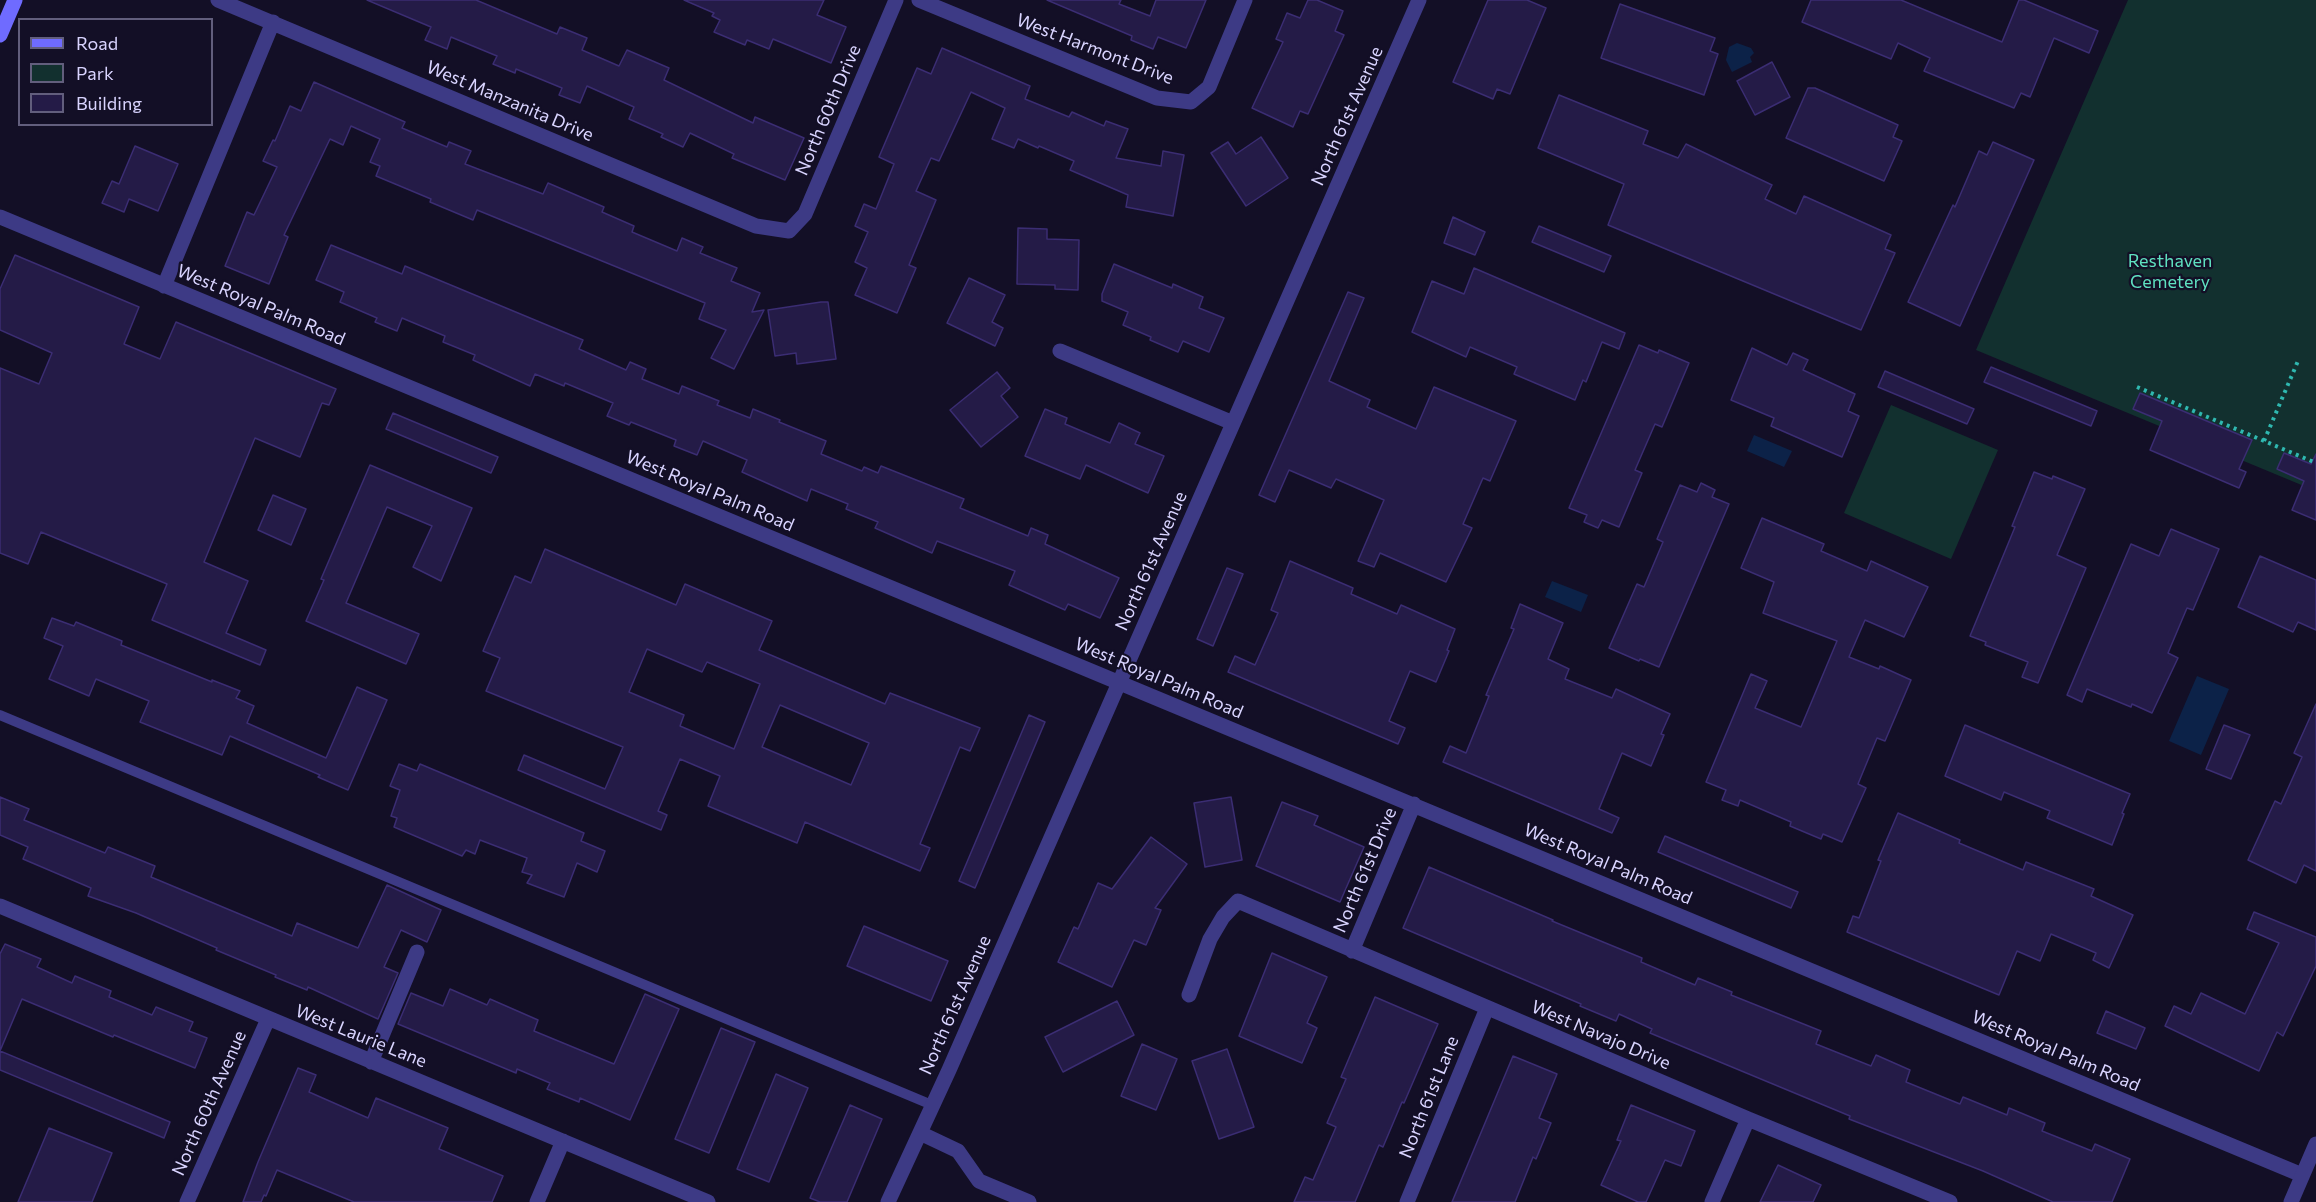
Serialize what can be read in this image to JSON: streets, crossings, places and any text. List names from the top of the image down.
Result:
{
  "streets": {
    "street": [
      "West Harmont Drive",
      "West Manzanita Drive",
      "North 60th Drive",
      "North 61st Avenue",
      "West Royal Palm Road",
      "North 61st Drive",
      "West Navajo Drive",
      "West Laurie Lane",
      "North 61st Lane",
      "North 60th Avenue"
    ]
  },
  "crossings": [
    ["West Manzanita Drive", "North 60th Drive"],
    ["North 61st Avenue", "West Royal Palm Road"],
    ["West Royal Palm Road", "North 61st Drive"],
    ["North 61st Drive", "West Navajo Drive"],
    ["West Navajo Drive", "North 61st Lane"],
    ["West Laurie Lane", "North 60th Avenue"]
  ],
  "parks": ["Resthaven Cemetery"],
  "legend": ["Road", "Park", "Building"]
}
